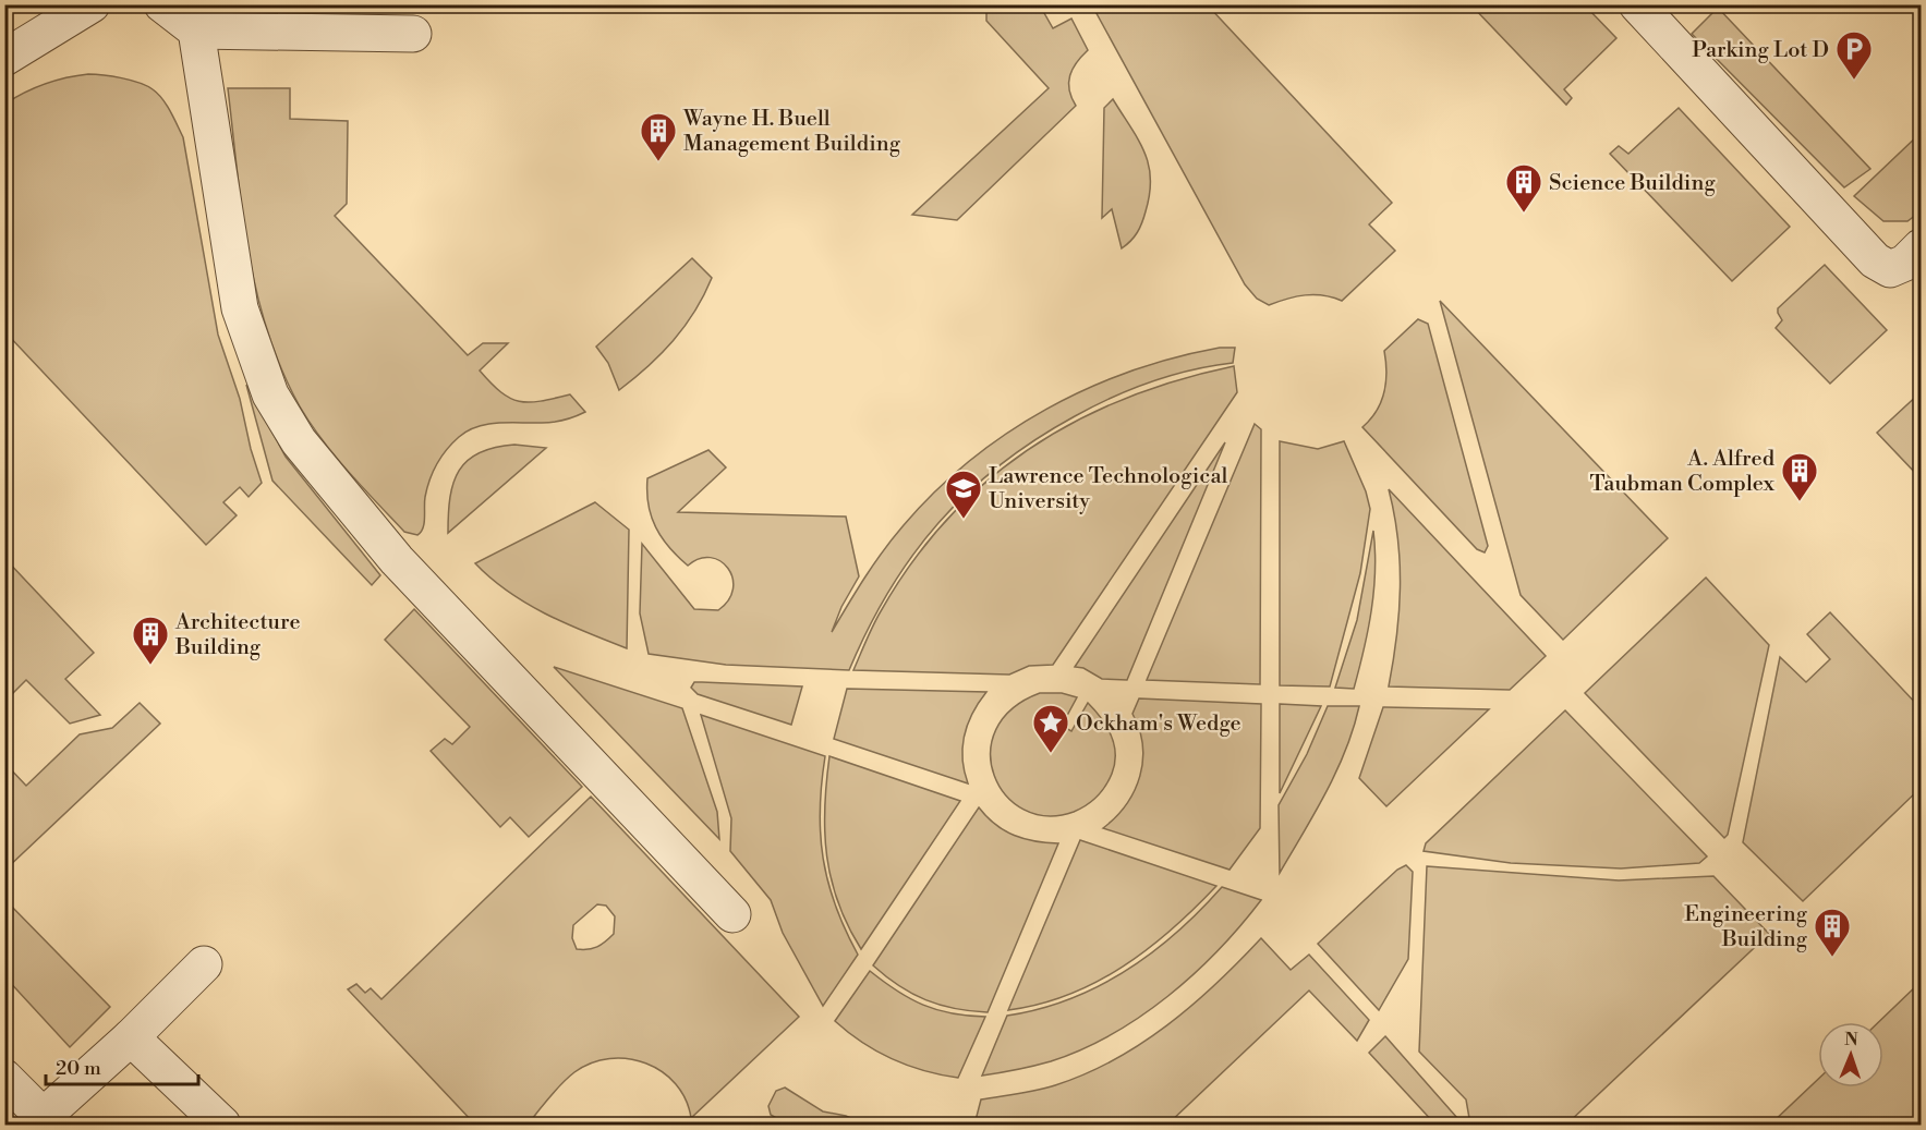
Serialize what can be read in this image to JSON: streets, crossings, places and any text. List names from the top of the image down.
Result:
{
  "places": {
    "parking": ["Parking Lot D"],
    "building": [
      "Wayne H. Buell Management Building",
      "Science Building",
      "A. Alfred Taubman Complex",
      "Architecture Building",
      "Engineering Building"
    ],
    "school or university": ["Lawrence Technological University"],
    "place": ["Ockham's Wedge"]
  },
  "scale_bar": "20 m",
  "north": "top"
}
